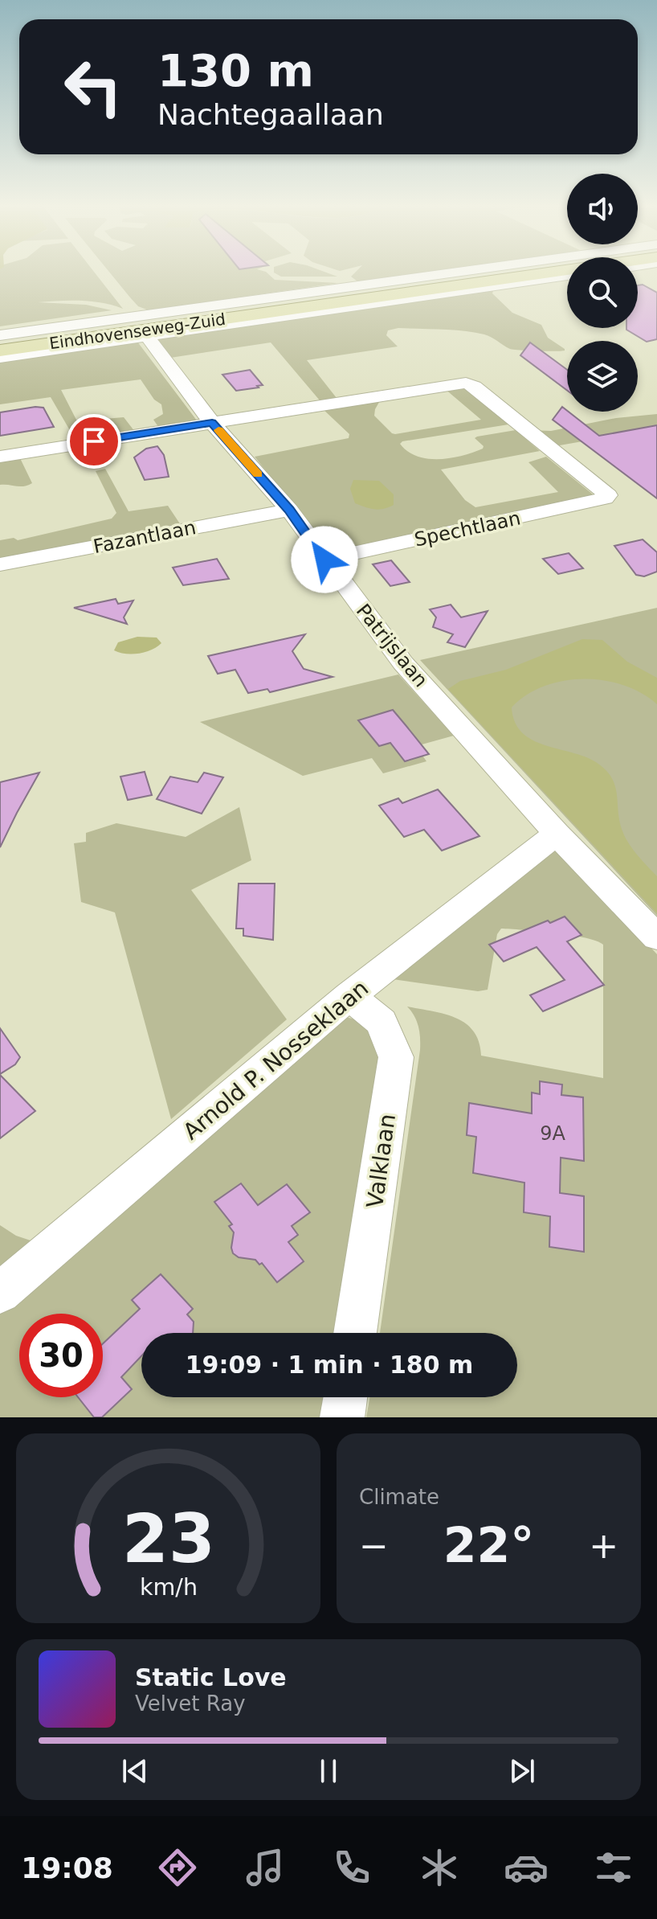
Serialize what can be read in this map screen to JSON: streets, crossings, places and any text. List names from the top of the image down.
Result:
{
  "streets": {
    "main road": ["Eindhovenseweg-Zuid"],
    "street": [
      "Spechtlaan",
      "Fazantlaan",
      "Patrijslaan",
      "Arnold P. Nosseklaan",
      "Valklaan"
    ]
  },
  "crossings": [
    ["Eindhovenseweg-Zuid", "Patrijslaan"],
    ["Spechtlaan", "Patrijslaan"],
    ["Fazantlaan", "Patrijslaan"],
    ["Patrijslaan", "Arnold P. Nosseklaan"],
    ["Arnold P. Nosseklaan", "Valklaan"]
  ],
  "house_numbers": ["9A"],
  "page": {
    "turn": ["130 m", "Nachtegaallaan"],
    "limit": "30",
    "trip": "19:09 · 1 min · 180 m",
    "tile": "Climate",
    "heat": ["−", "22°", "+"],
    "song": ["Static Love", "Velvet Ray"],
    "tabs": "19:08",
    "gauge": ["23", "km/h"]
  }
}
